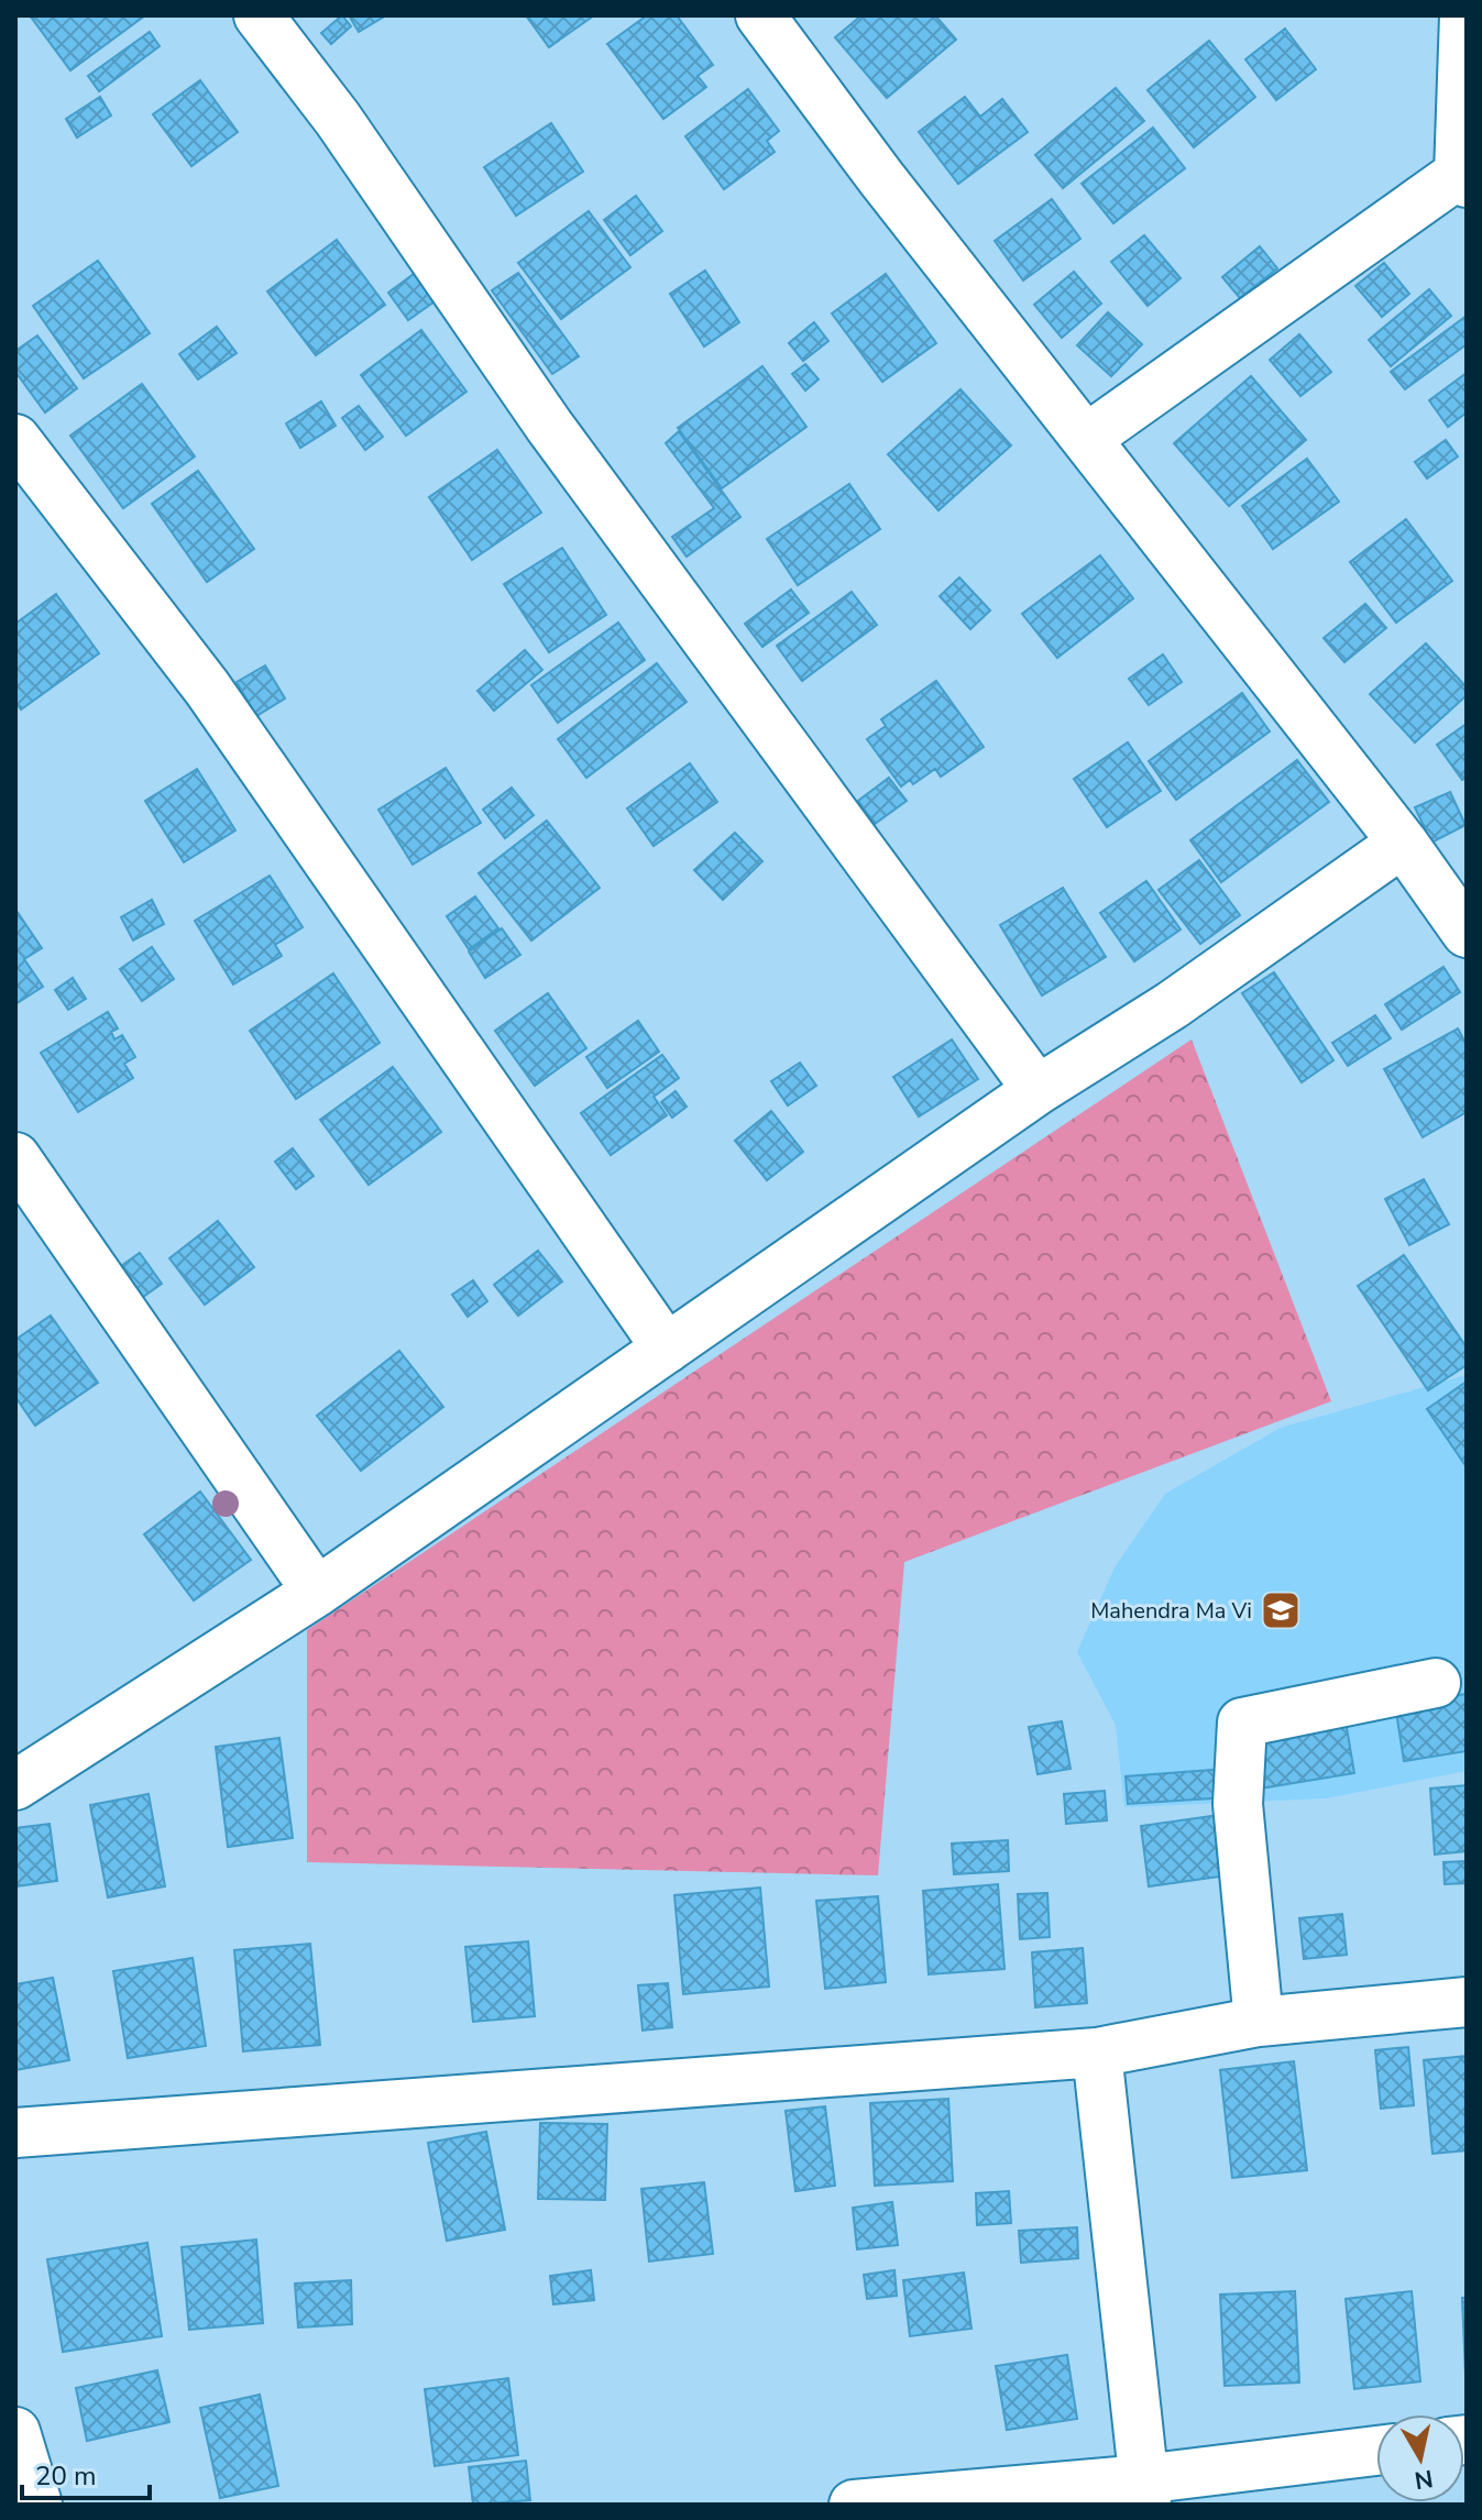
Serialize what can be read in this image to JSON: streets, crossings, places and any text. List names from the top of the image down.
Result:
{
  "places": {
    "school or university": ["Mahendra Ma Vi"]
  },
  "scale_bar": "20 m",
  "north": "bottom"
}
